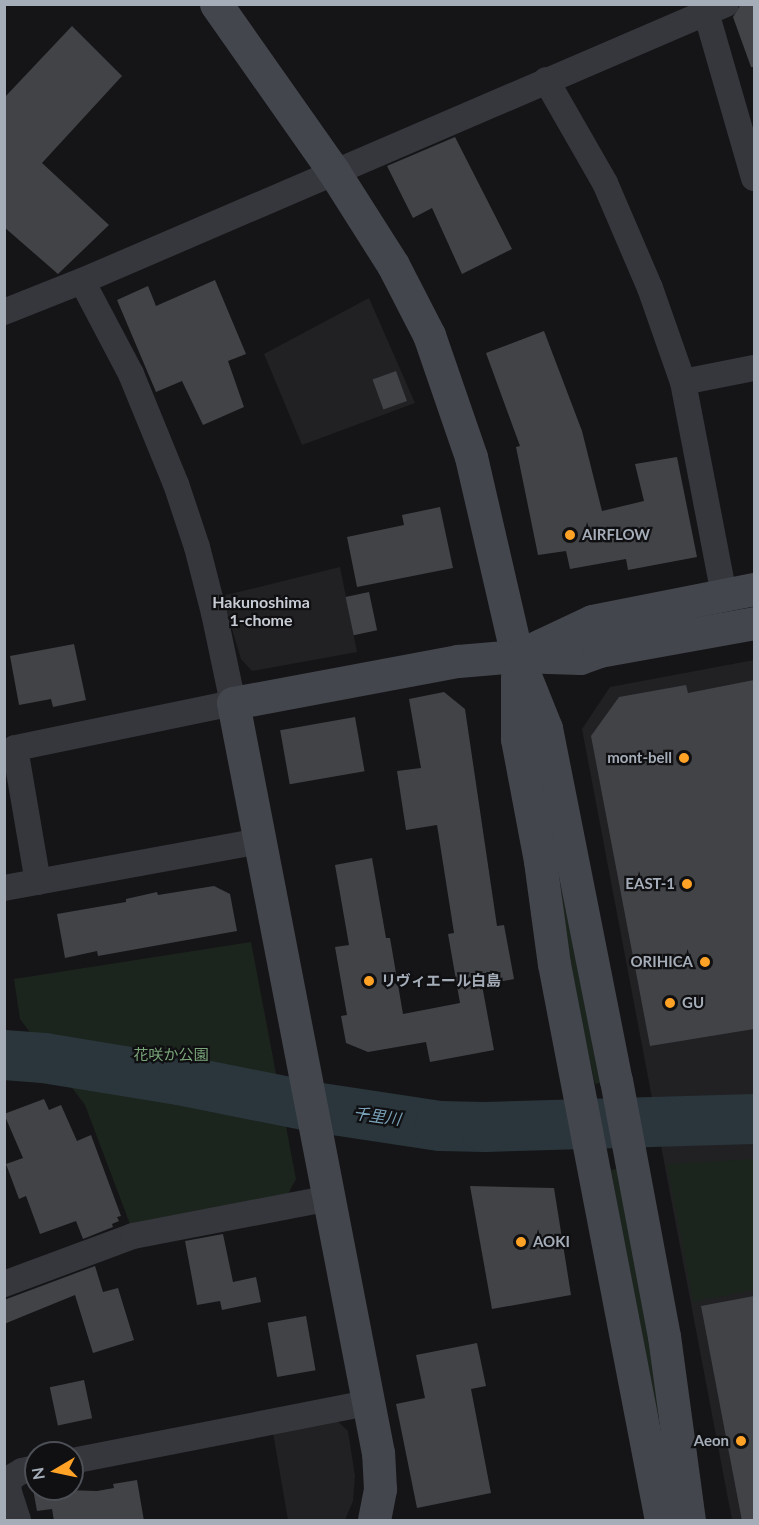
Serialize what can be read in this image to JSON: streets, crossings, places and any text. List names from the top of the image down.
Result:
{
  "districts": ["Hakunoshima 1-chome"],
  "water": ["千里川"],
  "parks": ["花咲か公園"],
  "places": [
    "AIRFLOW",
    "mont-bell",
    "EAST-1",
    "ORIHICA",
    "リヴィエール白島",
    "GU",
    "AOKI",
    "Aeon"
  ],
  "north": "left"
}
